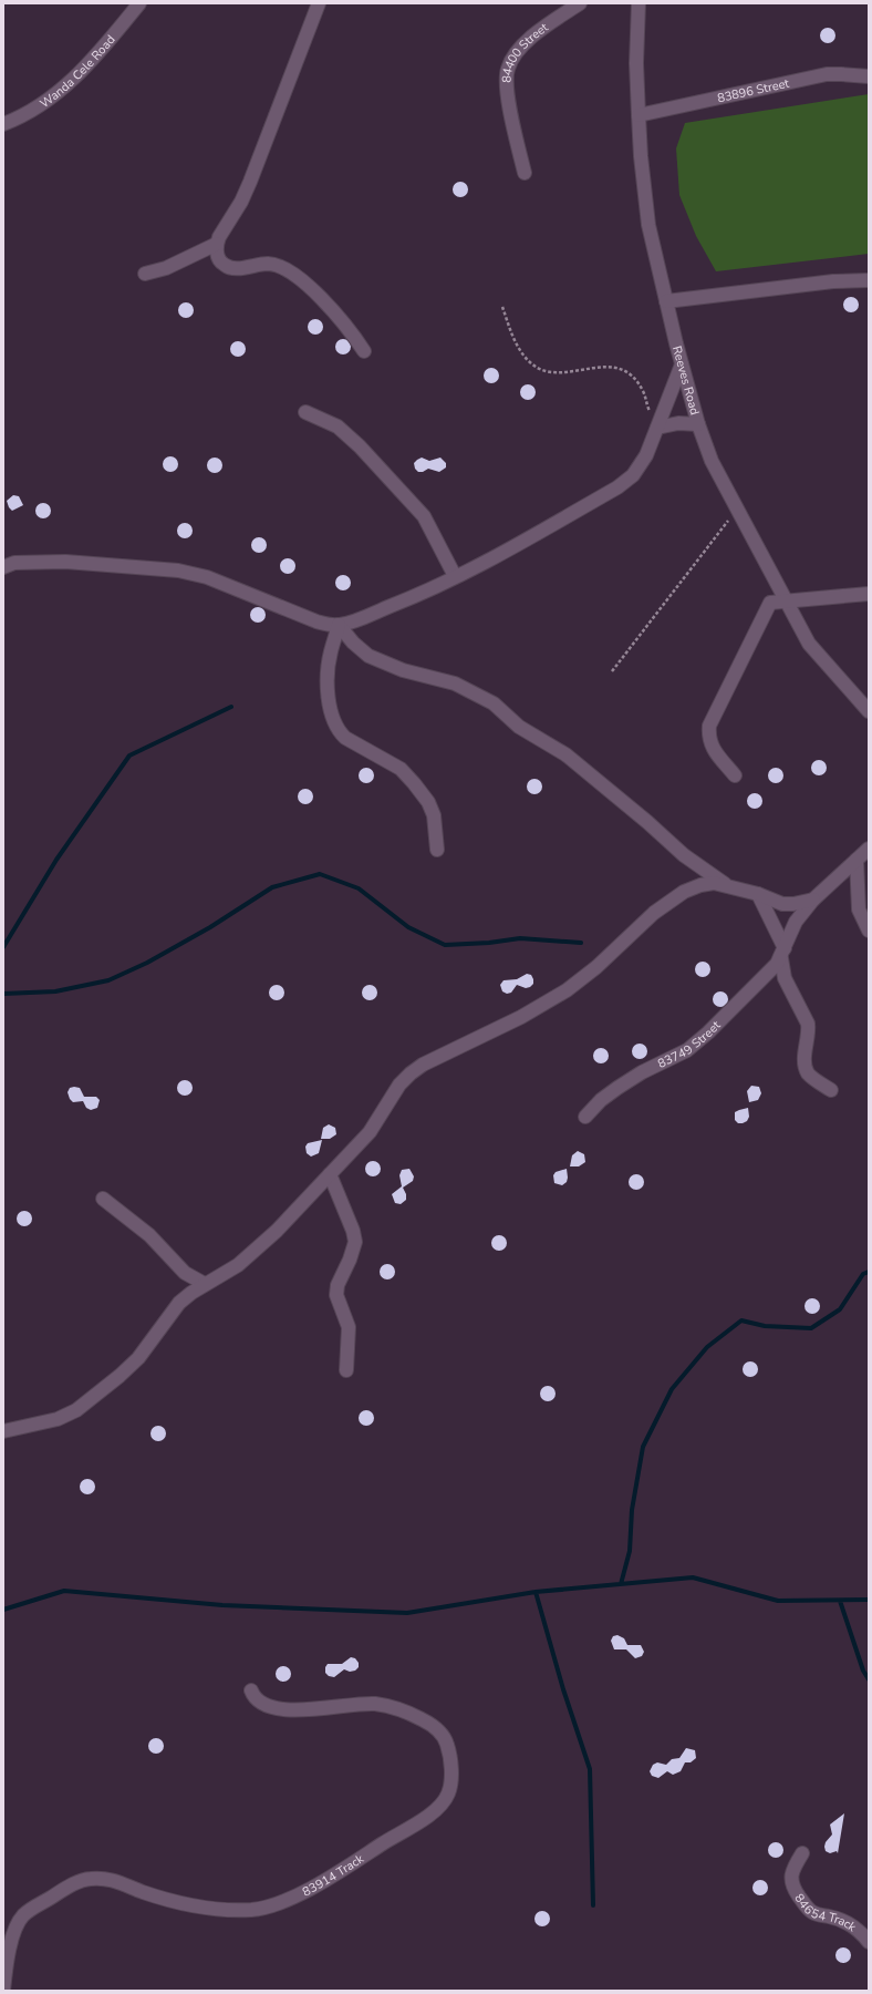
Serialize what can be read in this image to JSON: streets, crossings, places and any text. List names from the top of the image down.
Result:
{
  "streets": {
    "street": [
      "84400 Street",
      "Wanda Cele Road",
      "83896 Street",
      "Reeves Road",
      "83749 Street",
      "83914 Track",
      "84654 Track"
    ]
  },
  "crossings": [
    ["83896 Street", "Reeves Road"]
  ]
}
